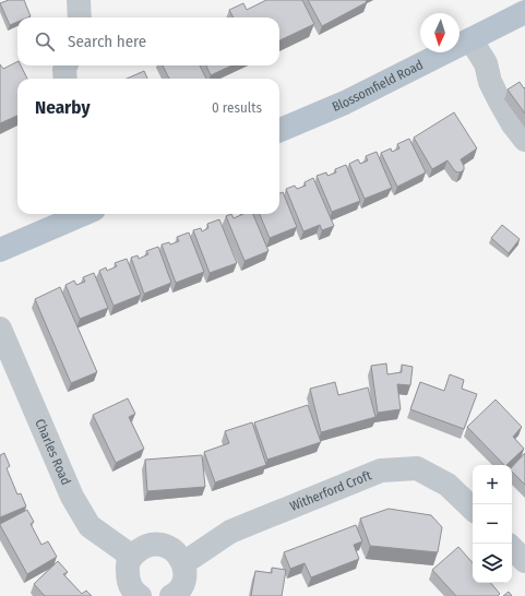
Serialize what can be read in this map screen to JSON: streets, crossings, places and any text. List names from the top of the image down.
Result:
{
  "streets": {
    "main road": ["Blossomfield Road"],
    "street": ["Charles Road", "Witherford Croft"]
  },
  "north": "bottom",
  "page": {
    "search": "Search here",
    "heading": ["Nearby", "0 results"],
    "map_buttons": ["+", "−"]
  }
}
